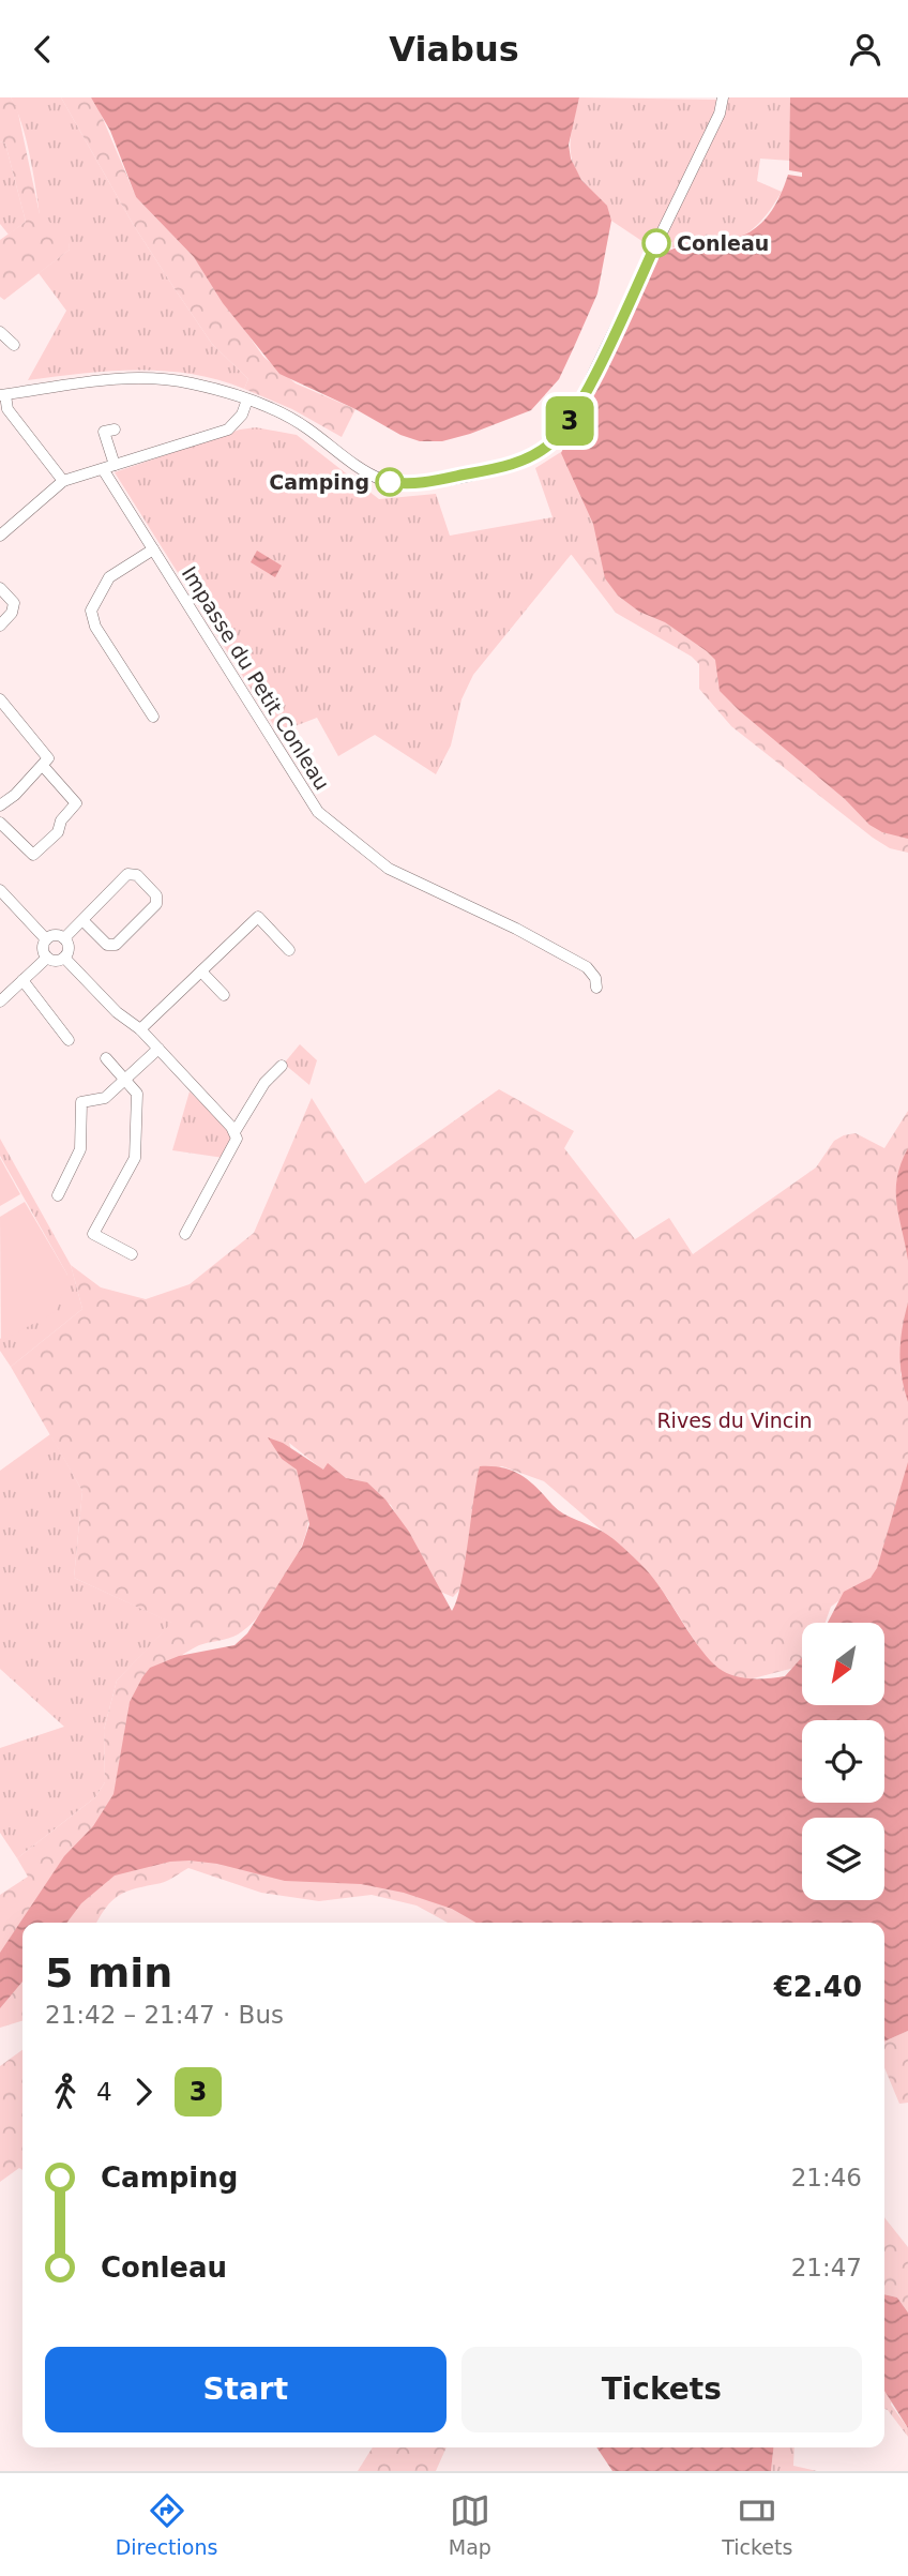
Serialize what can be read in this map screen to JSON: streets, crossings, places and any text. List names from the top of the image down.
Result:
{
  "streets": {
    "street": ["Impasse du Petit Conleau"]
  },
  "parks": ["Rives du Vincin"],
  "places": ["Conleau", "Camping"],
  "lines": ["bus line 3"],
  "north": "bottom left",
  "page": {
    "header": "Viabus",
    "on_map": "3",
    "heading": ["5 min", "21:42 – 21:47 · Bus", "€2.40"],
    "legs": ["4", "3"],
    "list": [
      {
        "name": "Camping",
        "value": "21:46"
      },
      {
        "name": "Conleau",
        "value": "21:47"
      }
    ],
    "buttons": ["Start", "Tickets"],
    "tabs": ["Directions", "Map", "Tickets"]
  }
}
